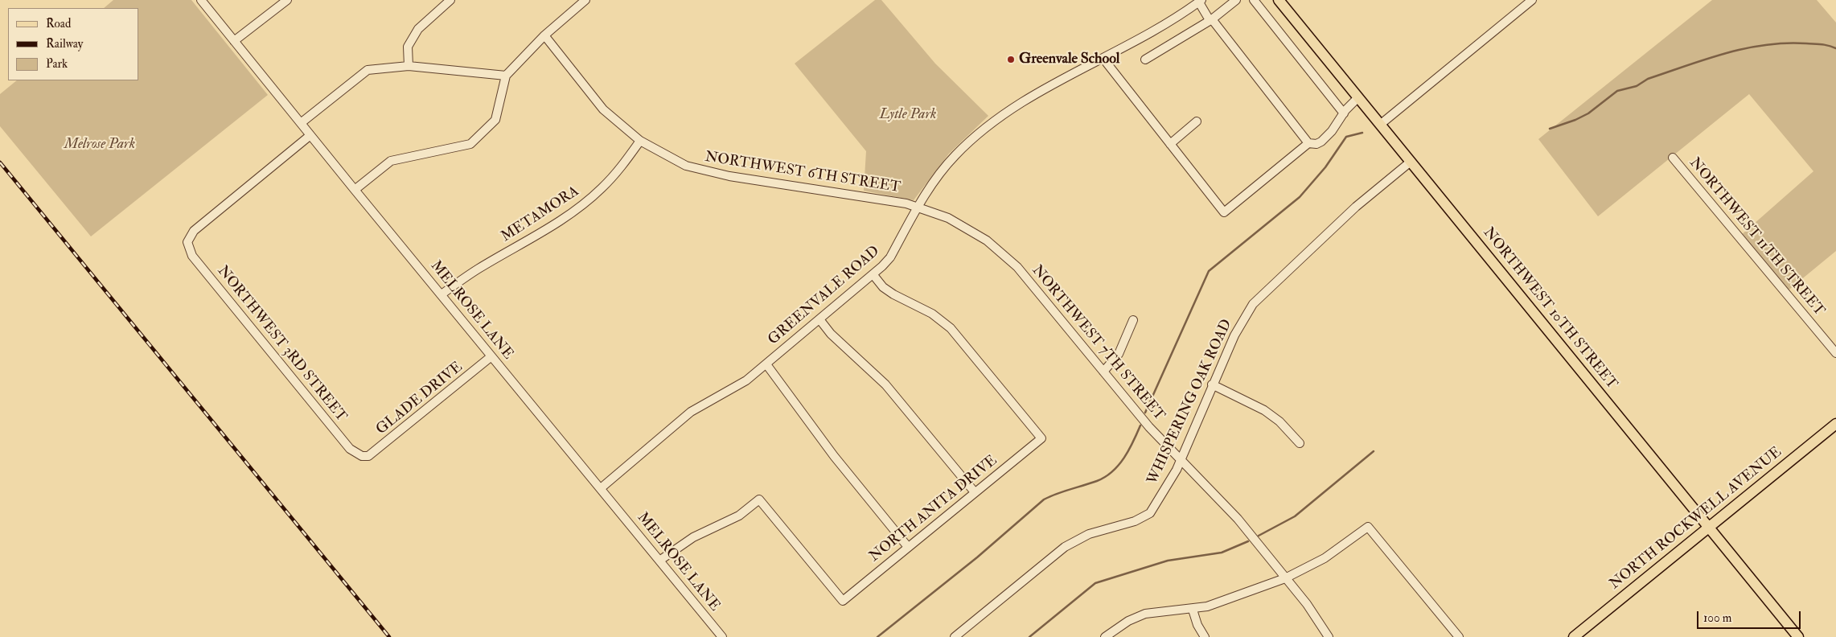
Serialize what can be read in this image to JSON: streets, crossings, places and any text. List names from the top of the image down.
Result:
{
  "streets": {
    "main road": ["NORTHWEST 10TH STREET", "NORTH ROCKWELL AVENUE"],
    "street": [
      "NORTHWEST 6TH STREET",
      "METAMORA",
      "NORTHWEST 11TH STREET",
      "GREENVALE ROAD",
      "MELROSE LANE",
      "NORTHWEST 7TH STREET",
      "NORTHWEST 3RD STREET",
      "GLADE DRIVE",
      "WHISPERING OAK ROAD",
      "NORTH ANITA DRIVE"
    ]
  },
  "crossings": [
    ["NORTHWEST 6TH STREET", "METAMORA"],
    ["NORTHWEST 6TH STREET", "GREENVALE ROAD"],
    ["NORTHWEST 6TH STREET", "NORTHWEST 7TH STREET"],
    ["METAMORA", "MELROSE LANE"],
    ["GREENVALE ROAD", "MELROSE LANE"],
    ["GREENVALE ROAD", "NORTHWEST 7TH STREET"],
    ["GREENVALE ROAD", "NORTH ANITA DRIVE"],
    ["NORTHWEST 10TH STREET", "WHISPERING OAK ROAD"],
    ["NORTHWEST 10TH STREET", "NORTH ROCKWELL AVENUE"],
    ["MELROSE LANE", "NORTHWEST 3RD STREET"],
    ["MELROSE LANE", "GLADE DRIVE"],
    ["MELROSE LANE", "NORTH ANITA DRIVE"],
    ["NORTHWEST 7TH STREET", "WHISPERING OAK ROAD"],
    ["NORTHWEST 3RD STREET", "GLADE DRIVE"]
  ],
  "parks": ["Lytle Park", "Melrose Park"],
  "places": ["Greenvale School"],
  "legend": ["Road", "Railway", "Park"],
  "scale_bar": "100 m"
}
